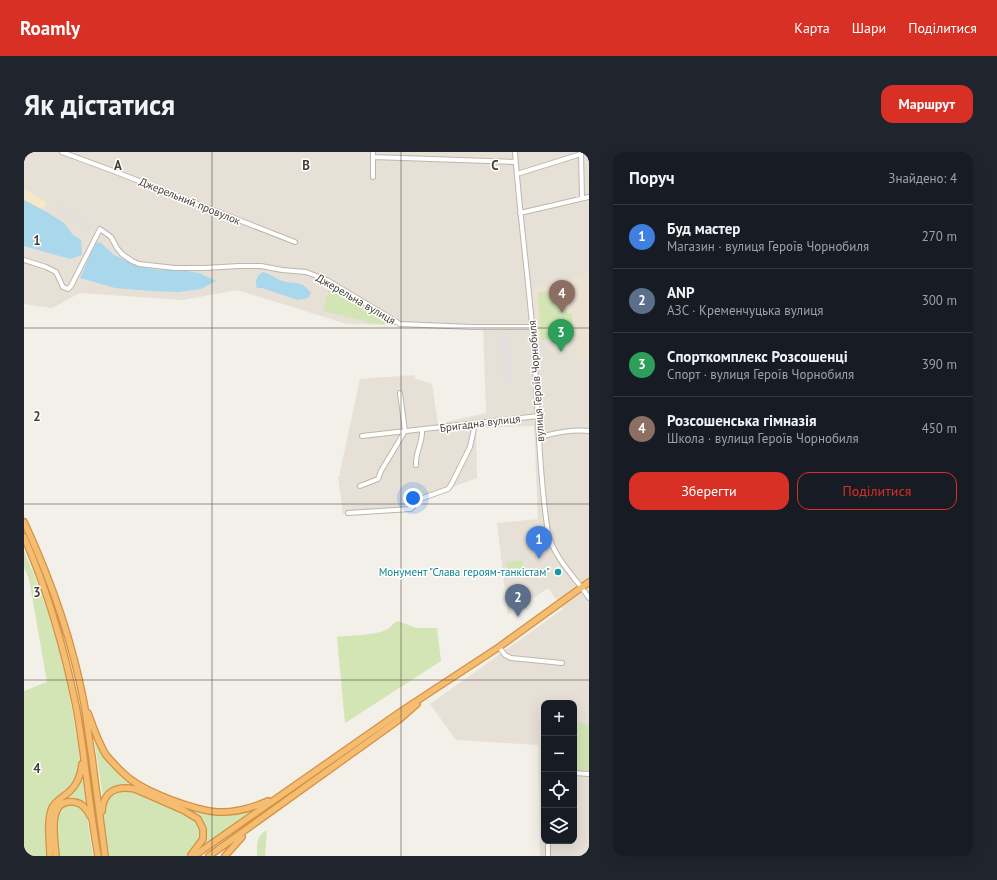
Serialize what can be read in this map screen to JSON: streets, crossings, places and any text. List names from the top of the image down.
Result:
{
  "streets": {
    "street": [
      "Джерельний провулок",
      "Джерельна вулиця",
      "вулиця Героїв Чорнобиля",
      "Бригадна вулиця"
    ]
  },
  "crossings": [
    ["Джерельна вулиця", "вулиця Героїв Чорнобиля"],
    ["вулиця Героїв Чорнобиля", "Бригадна вулиця"]
  ],
  "places": ["Монумент \"Слава героям-танкістам\""],
  "page": {
    "header": "Roamly",
    "nav": ["Карта", "Шари", "Поділитися"],
    "buttons": [
      "Маршрут",
      ["Зберегти", "Поділитися"]
    ],
    "title": "Як дістатися",
    "heading": ["Поруч", "Знайдено: 4"],
    "list": [
      {
        "mark": "1",
        "name": "Буд мастер",
        "note": "Магазин · вулиця Героїв Чорнобиля",
        "value": "270 m"
      },
      {
        "mark": "2",
        "name": "ANP",
        "note": "АЗС · Кременчуцька вулиця",
        "value": "300 m"
      },
      {
        "mark": "3",
        "name": "Спорткомплекс Розсошенці",
        "note": "Спорт · вулиця Героїв Чорнобиля",
        "value": "390 m"
      },
      {
        "mark": "4",
        "name": "Розсошенська гімназія",
        "note": "Школа · вулиця Героїв Чорнобиля",
        "value": "450 m"
      }
    ],
    "pins": [
      "4",
      "3",
      "1",
      "2"
    ],
    "map_buttons": ["+", "−"]
  },
  "grid": {
    "columns": ["A", "B", "C"],
    "rows": [
      "1",
      "2",
      "3",
      "4"
    ]
  }
}
